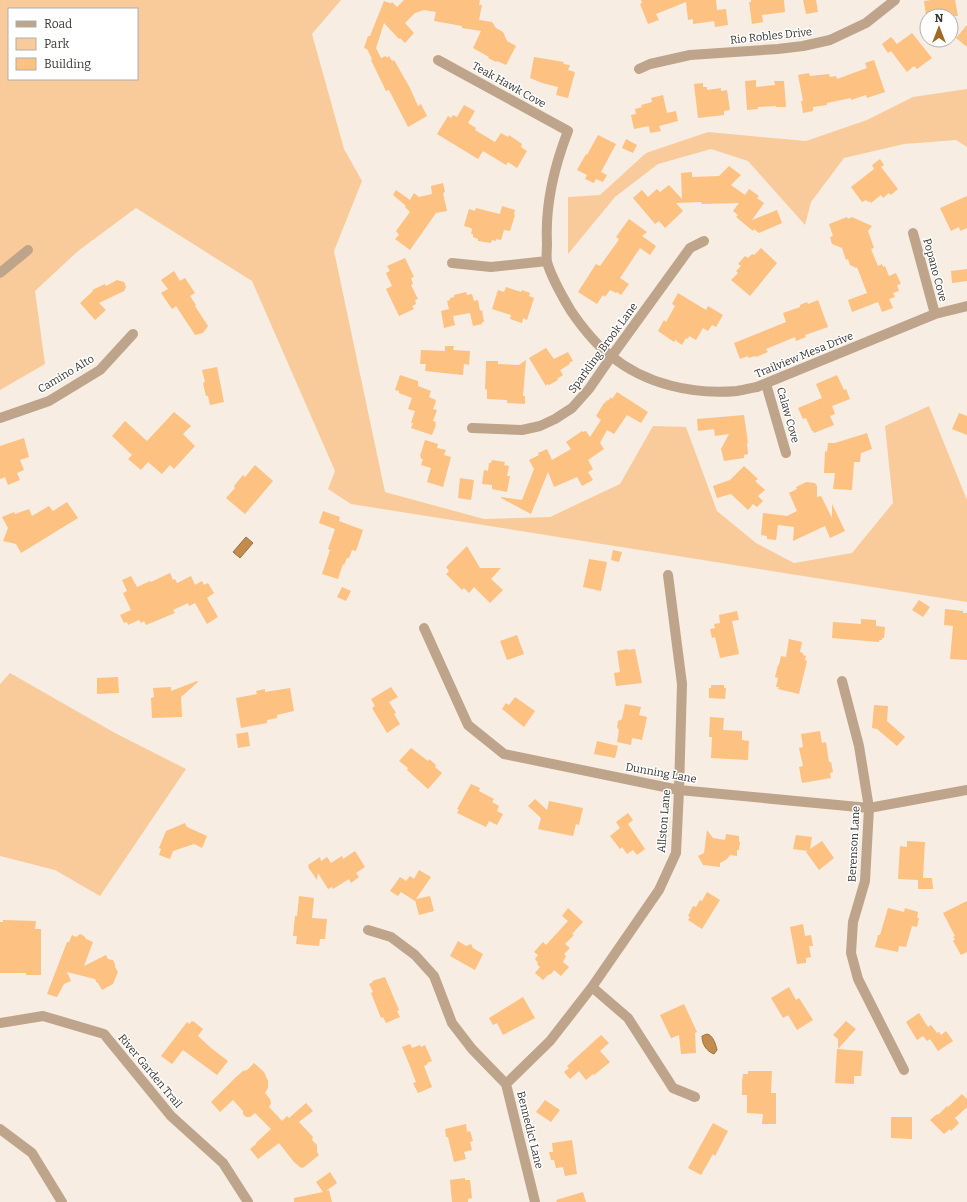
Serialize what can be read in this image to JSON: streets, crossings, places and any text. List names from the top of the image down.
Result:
{
  "streets": {
    "street": [
      "Rio Robles Drive",
      "Teak Hawk Cove",
      "Popano Cove",
      "Sparkling Brook Lane",
      "Trailview Mesa Drive",
      "Camino Alto",
      "Calaw Cove",
      "Dunning Lane",
      "Allston Lane",
      "Berenson Lane",
      "River Garden Trail",
      "Bennedict Lane"
    ]
  },
  "crossings": [
    ["Teak Hawk Cove", "Trailview Mesa Drive"],
    ["Popano Cove", "Trailview Mesa Drive"],
    ["Sparkling Brook Lane", "Trailview Mesa Drive"],
    ["Trailview Mesa Drive", "Calaw Cove"],
    ["Dunning Lane", "Allston Lane"],
    ["Dunning Lane", "Berenson Lane"],
    ["Allston Lane", "Bennedict Lane"]
  ],
  "legend": ["Road", "Park", "Building"],
  "north": "top"
}
